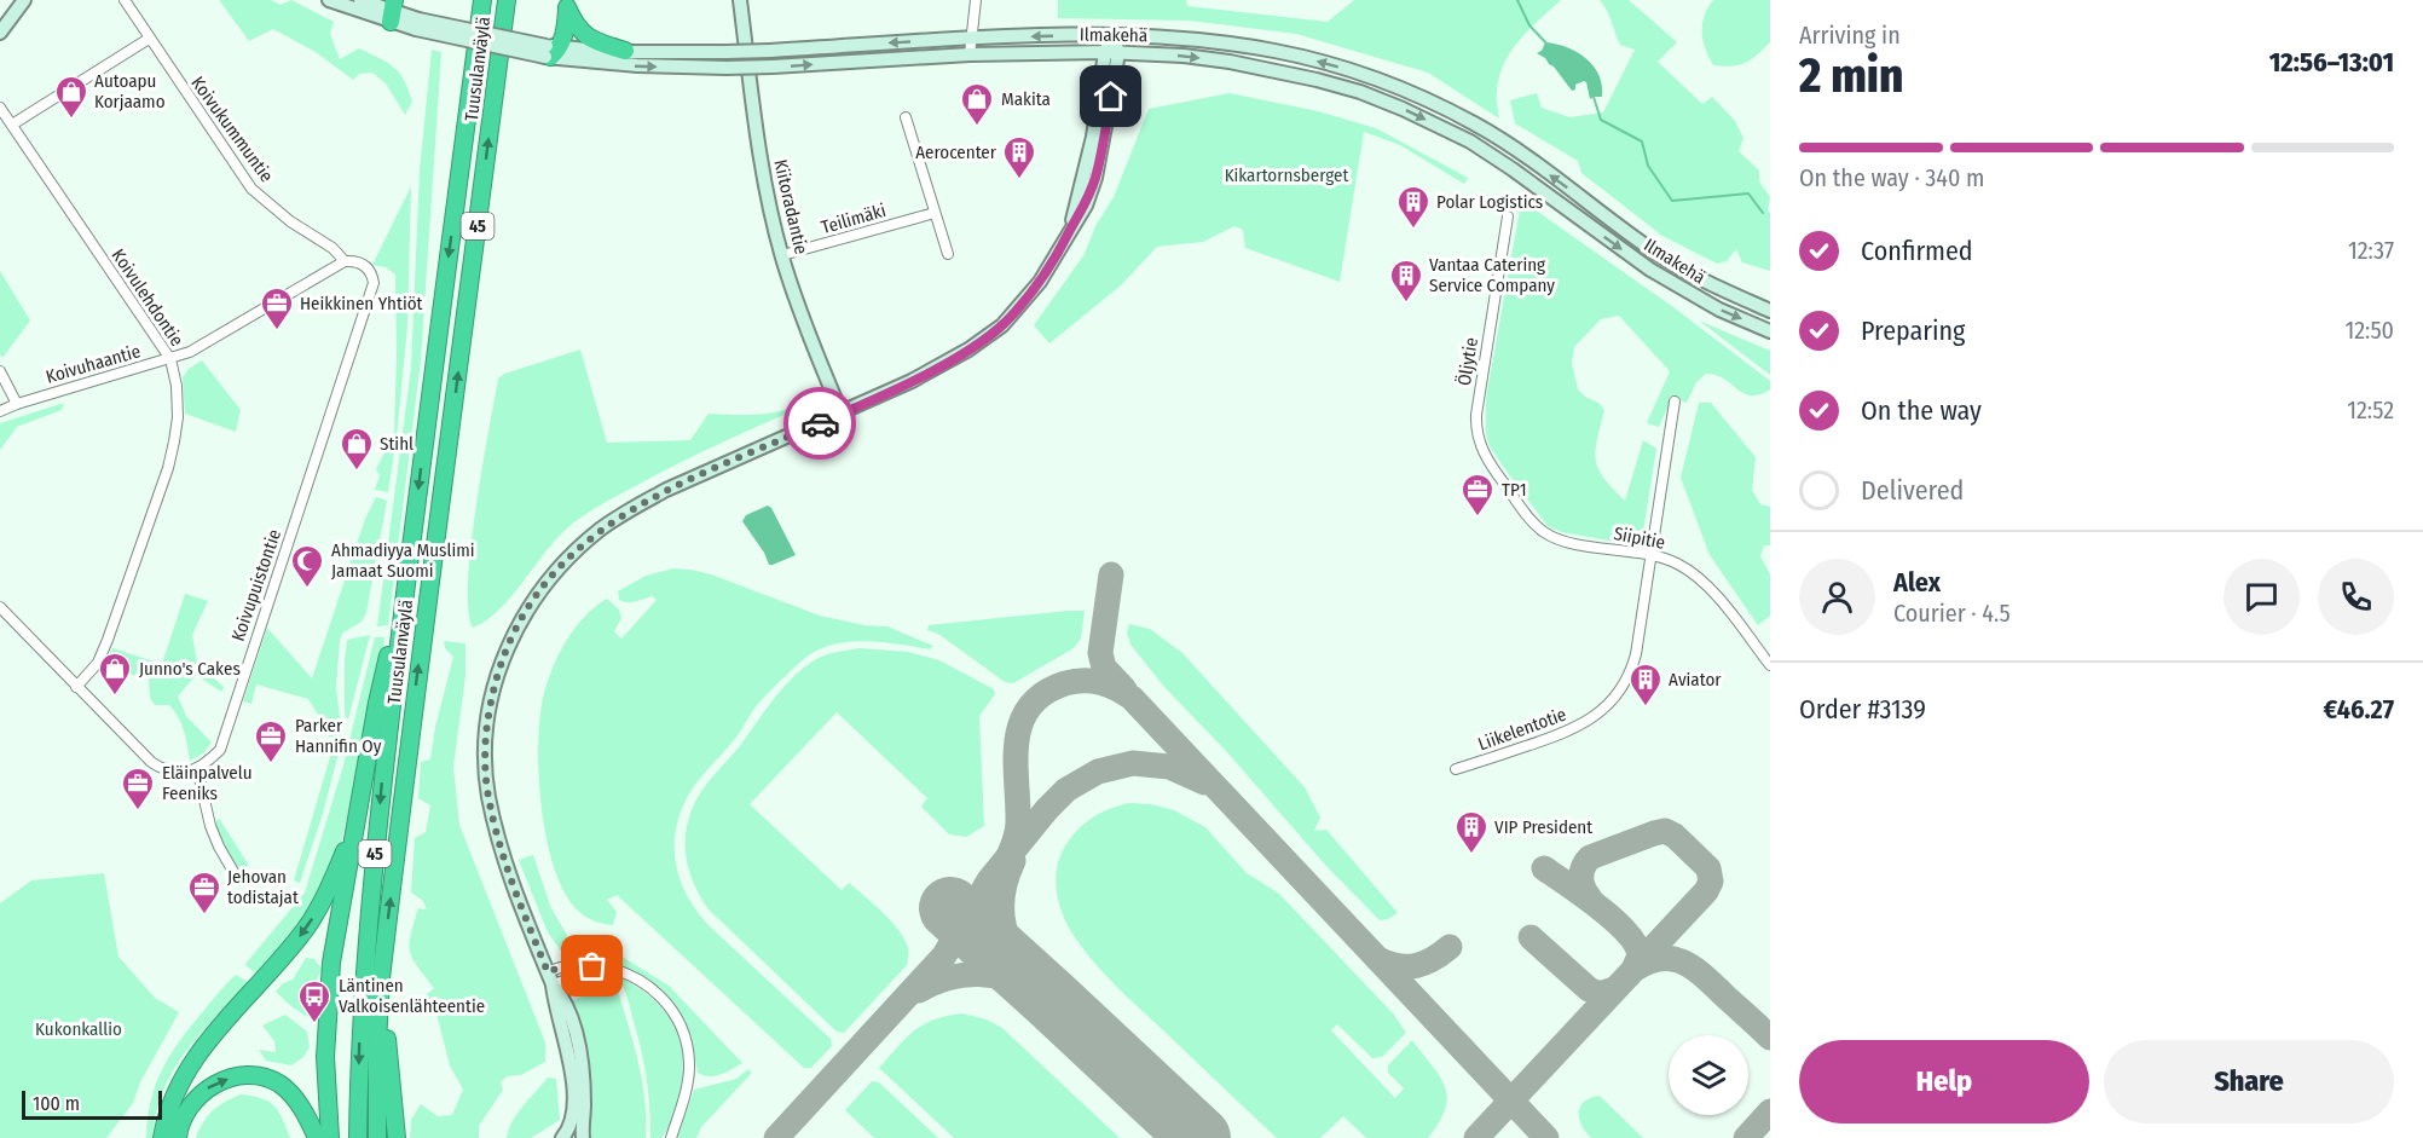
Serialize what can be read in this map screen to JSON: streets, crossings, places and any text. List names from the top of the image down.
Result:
{
  "streets": {
    "highway": ["Tuusulanväylä", "45"],
    "main road": ["Ilmakehä", "Kiitoradantie"],
    "street": [
      "Koivukummuntie",
      "Teilimäki",
      "Koivulehdontie",
      "Öljytie",
      "Koivuhaantie",
      "Siipitie",
      "Koivupuistontie",
      "Liikelentotie"
    ]
  },
  "crossings": [
    ["Koivukummuntie", "Koivuhaantie"],
    ["Koivukummuntie", "Koivupuistontie"],
    ["Kiitoradantie", "Teilimäki"],
    ["Koivulehdontie", "Koivuhaantie"],
    ["Öljytie", "Siipitie"],
    ["Siipitie", "Liikelentotie"]
  ],
  "parks": ["Kikartornsberget", "Kukonkallio"],
  "places": {
    "shop": [
      "Autoapu Korjaamo",
      "Makita",
      "Stihl",
      "Junno's Cakes"
    ],
    "building": [
      "Aerocenter",
      "Polar Logistics",
      "Vantaa Catering Service Company",
      "Aviator",
      "VIP President"
    ],
    "office": [
      "Heikkinen Yhtiöt",
      "TP1",
      "Parker Hannifin Oy",
      "Eläinpalvelu Feeniks",
      "Jehovan todistajat"
    ],
    "mosque": ["Ahmadiyya Muslimi Jamaat Suomi"],
    "bus stop": ["Läntinen Valkoisenlähteentie"]
  },
  "scale_bar": "100 m",
  "page": {
    "heading": ["2 min", "Arriving in", "12:56–13:01"],
    "panel": [
      "Alex",
      "Courier · 4.5",
      "Order #3139",
      "€46.27"
    ],
    "bar": "On the way · 340 m",
    "list": [
      ["Confirmed", "12:37"],
      ["Preparing", "12:50"],
      ["On the way", "12:52"],
      "Delivered"
    ],
    "buttons": ["Help", "Share"],
    "scale": "100 m"
  }
}
